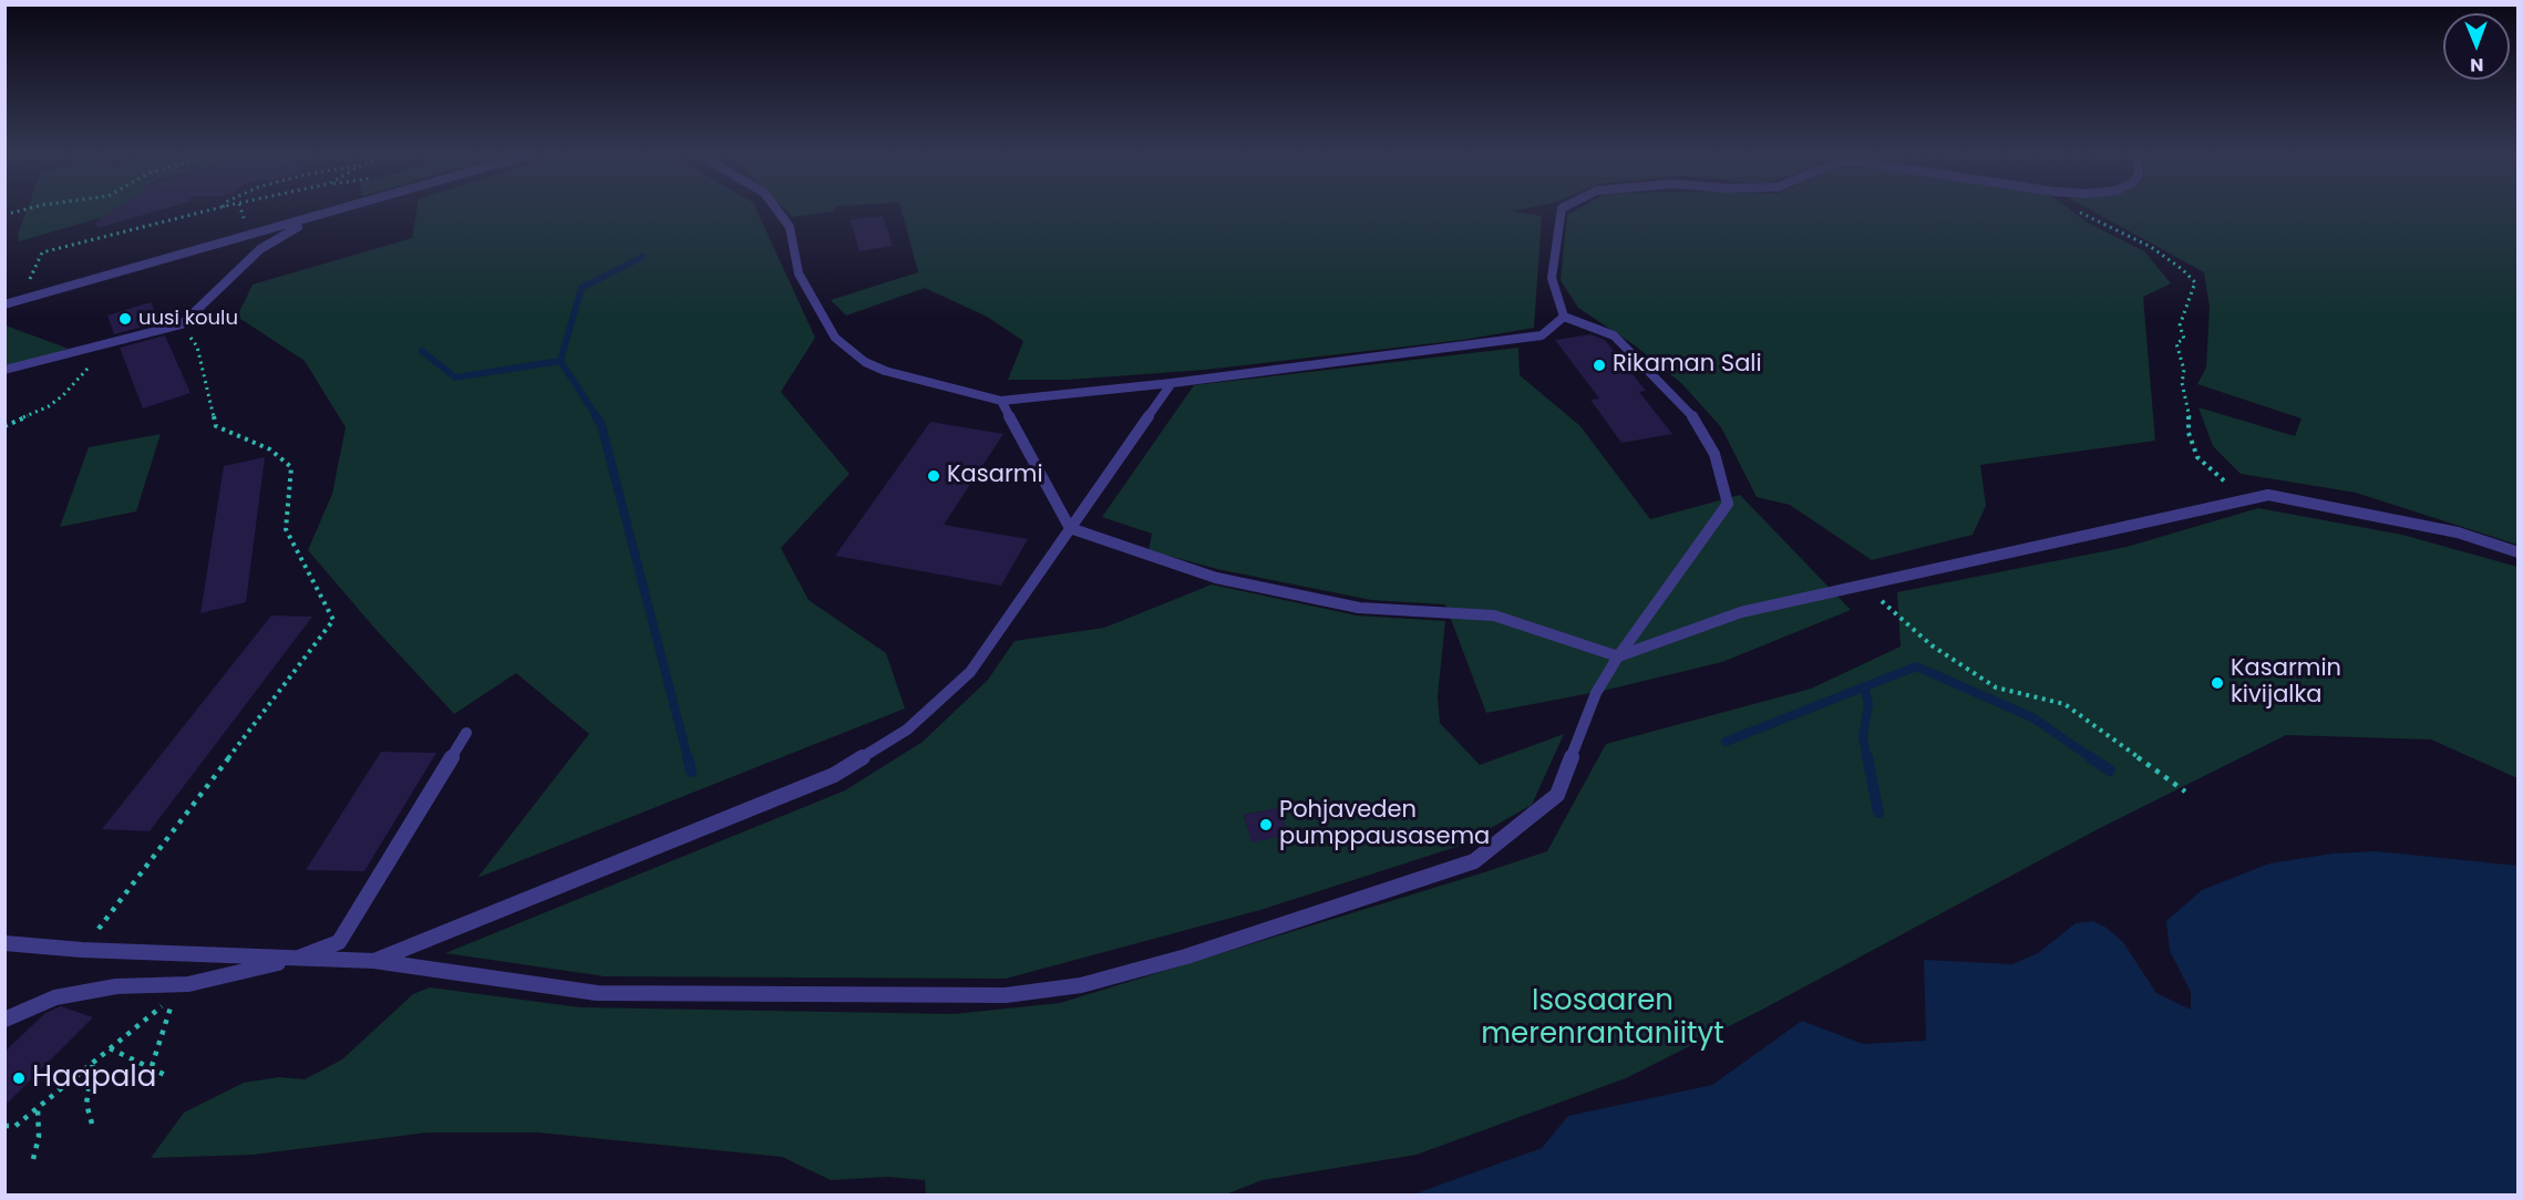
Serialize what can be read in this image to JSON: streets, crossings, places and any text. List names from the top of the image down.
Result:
{
  "parks": ["Isosaaren merenrantaniityt"],
  "places": [
    "uusi koulu",
    "Rikaman Sali",
    "Kasarmi",
    "Kasarmin kivijalka",
    "Pohjaveden pumppausasema",
    "Haapala"
  ],
  "north": "bottom"
}
